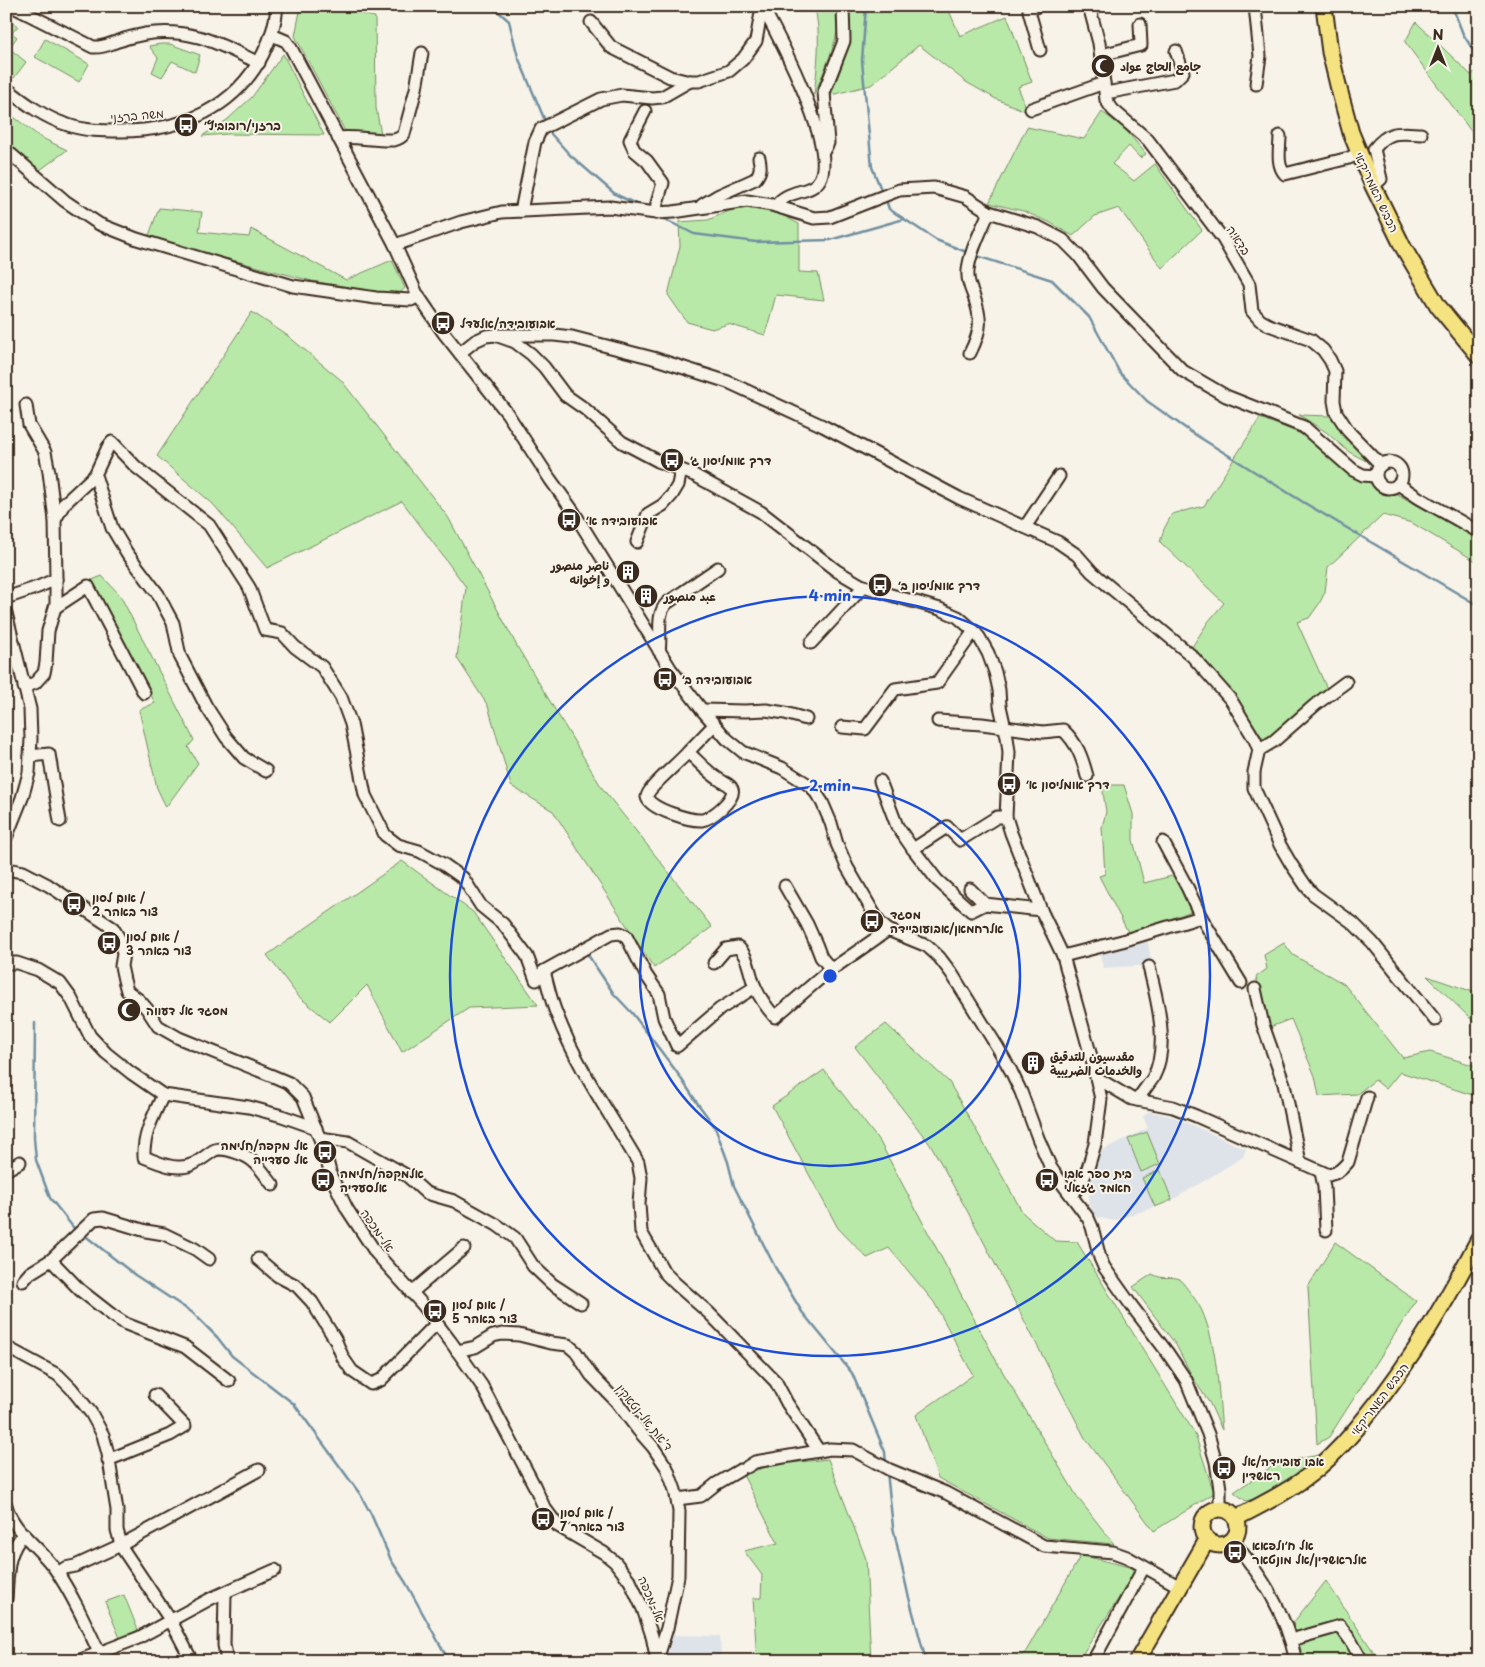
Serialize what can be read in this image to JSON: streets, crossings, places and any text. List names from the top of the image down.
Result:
{
  "streets": {
    "main road": ["הכביש האמריקאי"],
    "street": [
      "משה ברזני",
      "בדאיה",
      "אל-מכפה",
      "ד'את אל-נטאקין"
    ]
  },
  "crossings": [
    ["אל-מכפה", "ד'את אל-נטאקין"]
  ],
  "places": {
    "mosque": ["جامع الحاج عواد", "מסגד אל דעווה"],
    "bus stop": [
      "ברזני/רובוביץ׳",
      "אבועובידה/אלעדל",
      "דרך אומליסון ג׳",
      "אבועובידה א׳",
      "דרך אומליסון ב׳",
      "אבועובידה ב׳",
      "דרך אומליסון א׳",
      "אום לסון / צור באהר 2",
      "מסגד אלרחמאן/אבועוביידה",
      "אום לסון / צור באהר 3",
      "אל מקפה/חלימה אל סעדייה",
      "אלמקפה/חלימה אלסעדיה",
      "בית ספר אבו חאמד ג׳זאלי",
      "אום לסון / צור באהר 5",
      "אבו עוביידה/אל ראשדין",
      "אום לסון / צור באהר 7",
      "אל ח׳ולפאא אלראשדין/אל מונטאר"
    ],
    "building": ["ناصر منصور و إخوانه", "عبد منصور", "مقدسيون للتدقيق والخدمات الضريبية"]
  },
  "north": "top",
  "rings": ["4 min", "2 min"]
}
